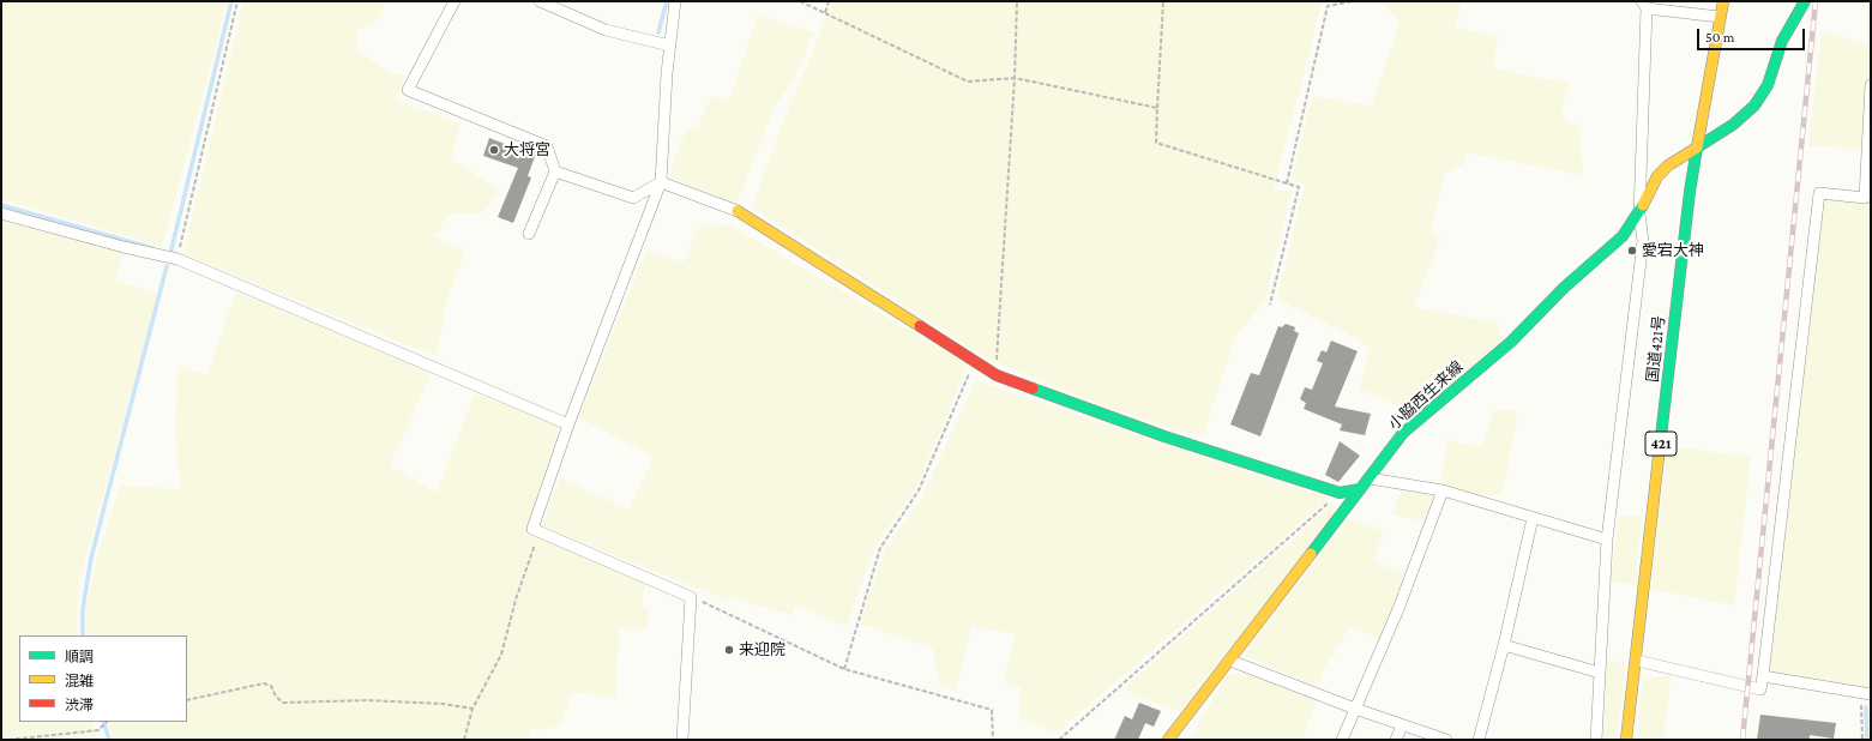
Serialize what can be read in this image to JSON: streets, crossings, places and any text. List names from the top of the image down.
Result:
{
  "streets": {
    "main road": ["国道421号", "小脇西生来線", "421"]
  },
  "crossings": [
    ["国道421号", "小脇西生来線"]
  ],
  "places": ["大将宮", "愛宕大神", "来迎院"],
  "legend": ["順調", "混雑", "渋滞"],
  "scale_bar": "50 m"
}
